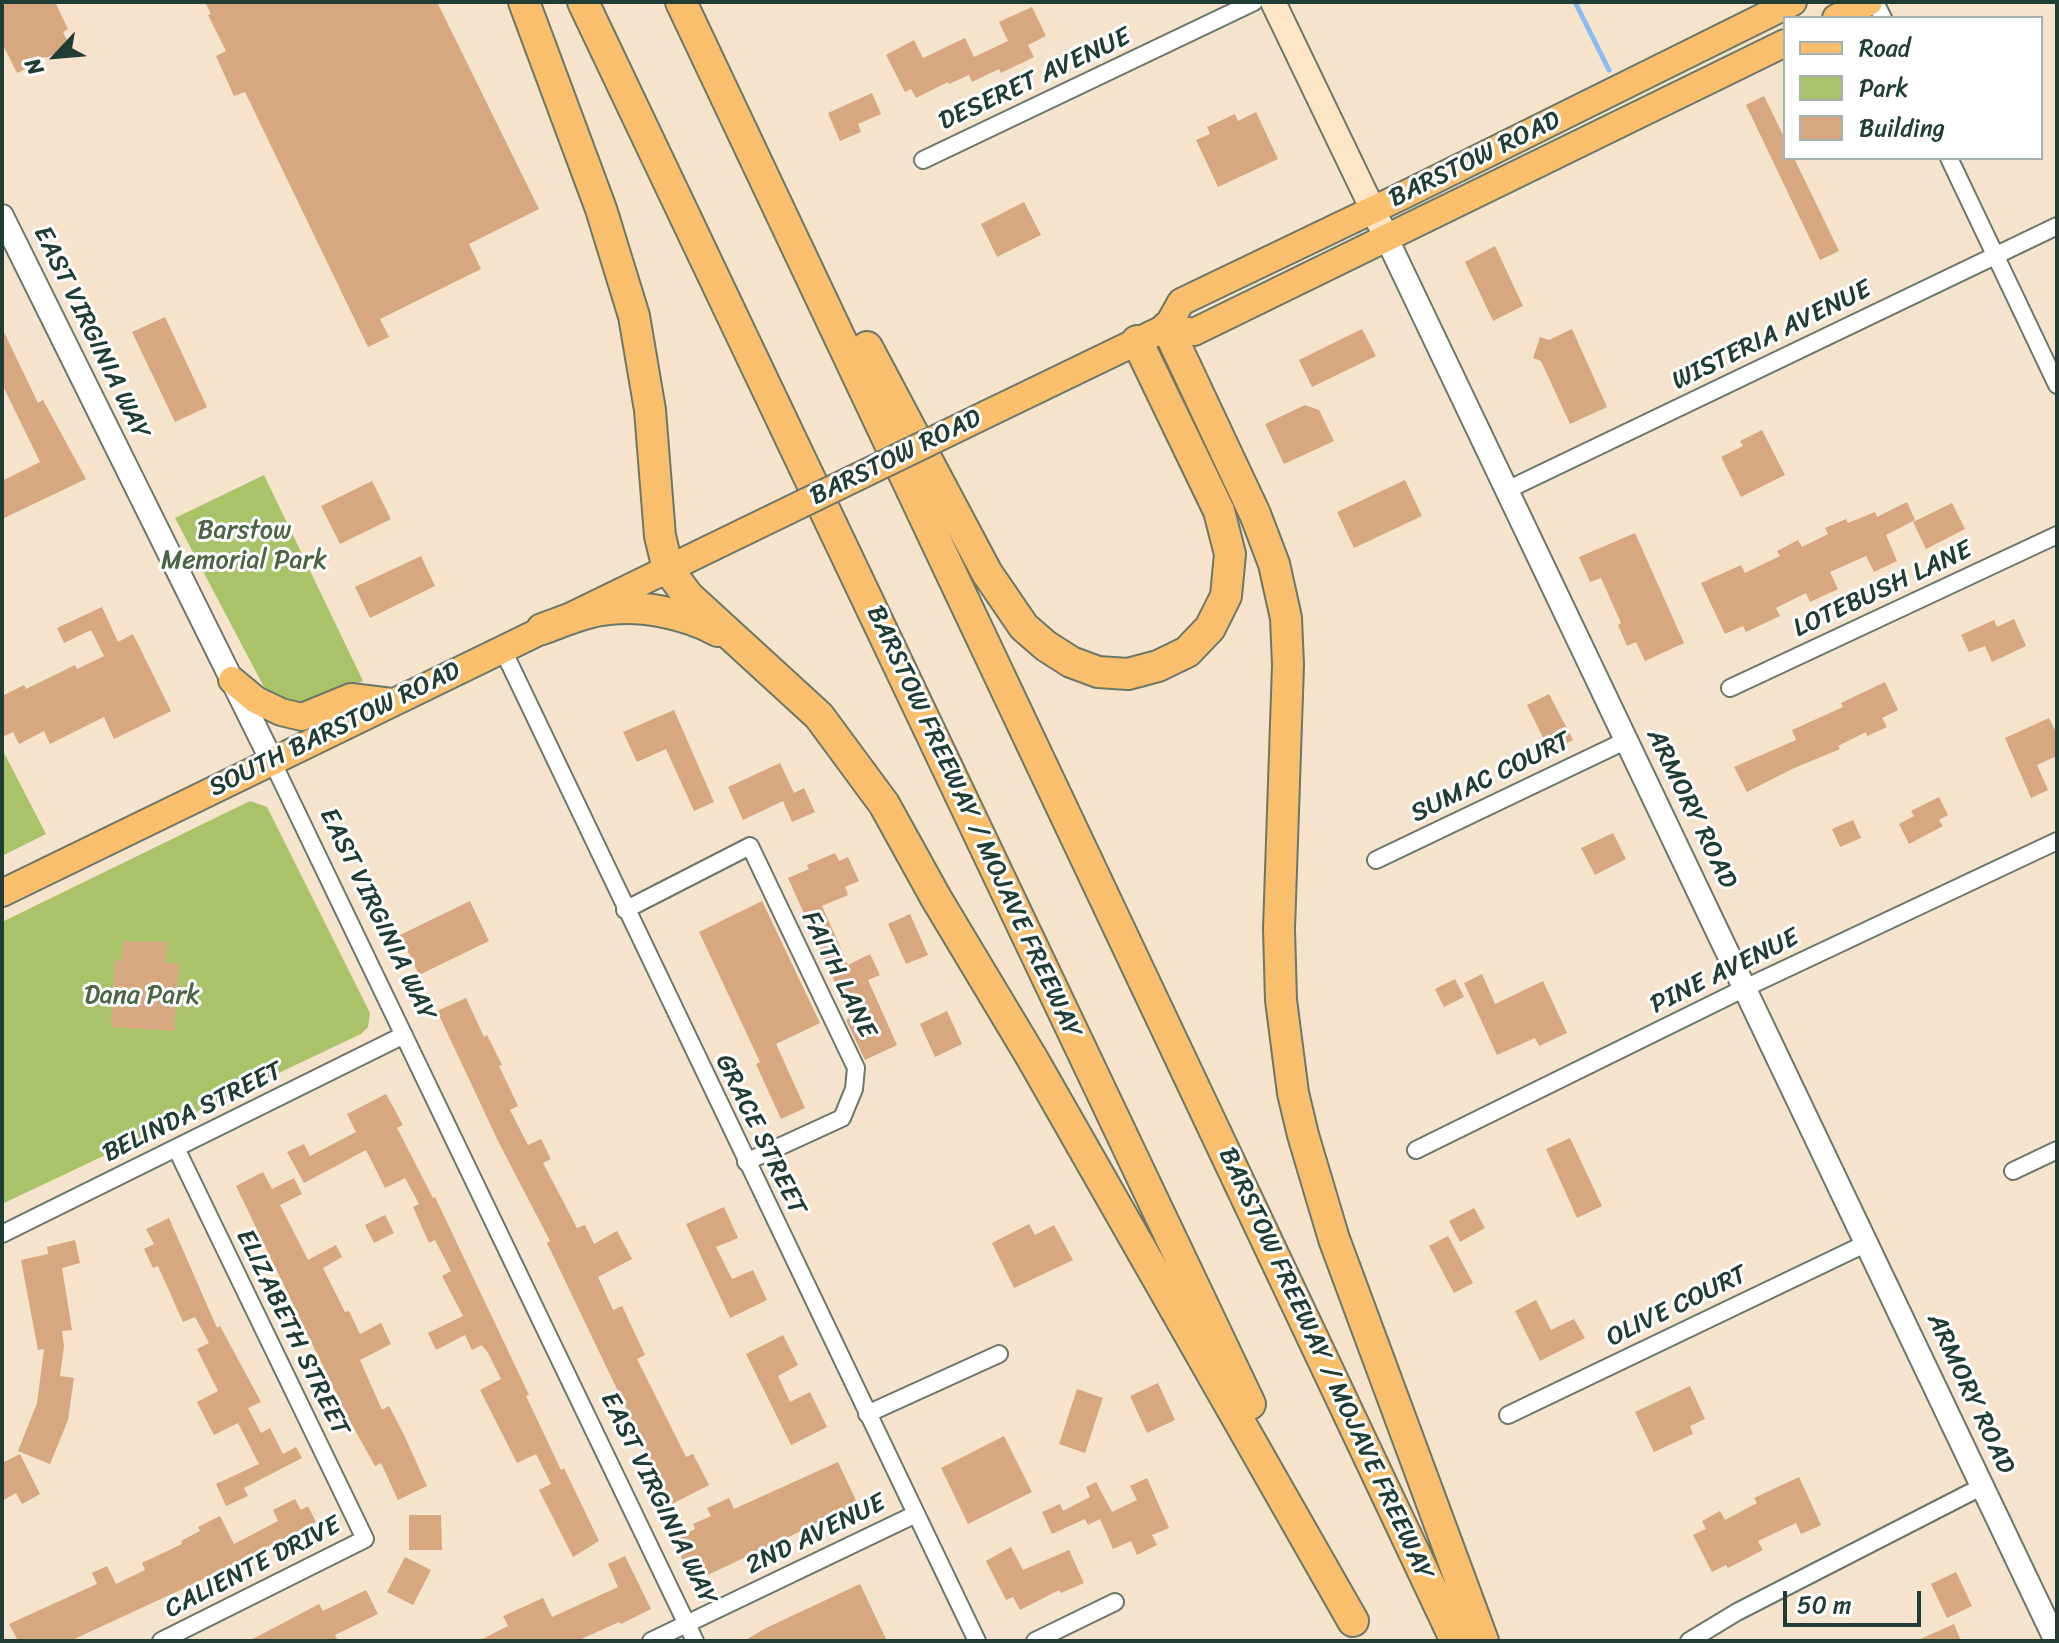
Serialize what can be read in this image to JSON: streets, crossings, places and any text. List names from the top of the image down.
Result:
{
  "streets": {
    "highway": ["BARSTOW FREEWAY / MOJAVE FREEWAY"],
    "main road": ["BARSTOW ROAD", "SOUTH BARSTOW ROAD", "ARMORY ROAD"],
    "street": [
      "DESERET AVENUE",
      "EAST VIRGINIA WAY",
      "WISTERIA AVENUE",
      "LOTEBUSH LANE",
      "SUMAC COURT",
      "PINE AVENUE",
      "FAITH LANE",
      "BELINDA STREET",
      "GRACE STREET",
      "OLIVE COURT",
      "ELIZABETH STREET",
      "2ND AVENUE",
      "CALIENTE DRIVE"
    ]
  },
  "crossings": [
    ["BARSTOW ROAD", "SOUTH BARSTOW ROAD"],
    ["BARSTOW ROAD", "ARMORY ROAD"],
    ["EAST VIRGINIA WAY", "SOUTH BARSTOW ROAD"],
    ["EAST VIRGINIA WAY", "BELINDA STREET"],
    ["EAST VIRGINIA WAY", "2ND AVENUE"],
    ["WISTERIA AVENUE", "ARMORY ROAD"],
    ["SOUTH BARSTOW ROAD", "GRACE STREET"],
    ["SUMAC COURT", "ARMORY ROAD"],
    ["ARMORY ROAD", "PINE AVENUE"],
    ["ARMORY ROAD", "OLIVE COURT"],
    ["FAITH LANE", "GRACE STREET"],
    ["BELINDA STREET", "ELIZABETH STREET"],
    ["GRACE STREET", "2ND AVENUE"],
    ["ELIZABETH STREET", "CALIENTE DRIVE"]
  ],
  "parks": ["Barstow Memorial Park", "Dana Park"],
  "legend": ["Road", "Park", "Building"],
  "scale_bar": "50 m",
  "north": "bottom left"
}
